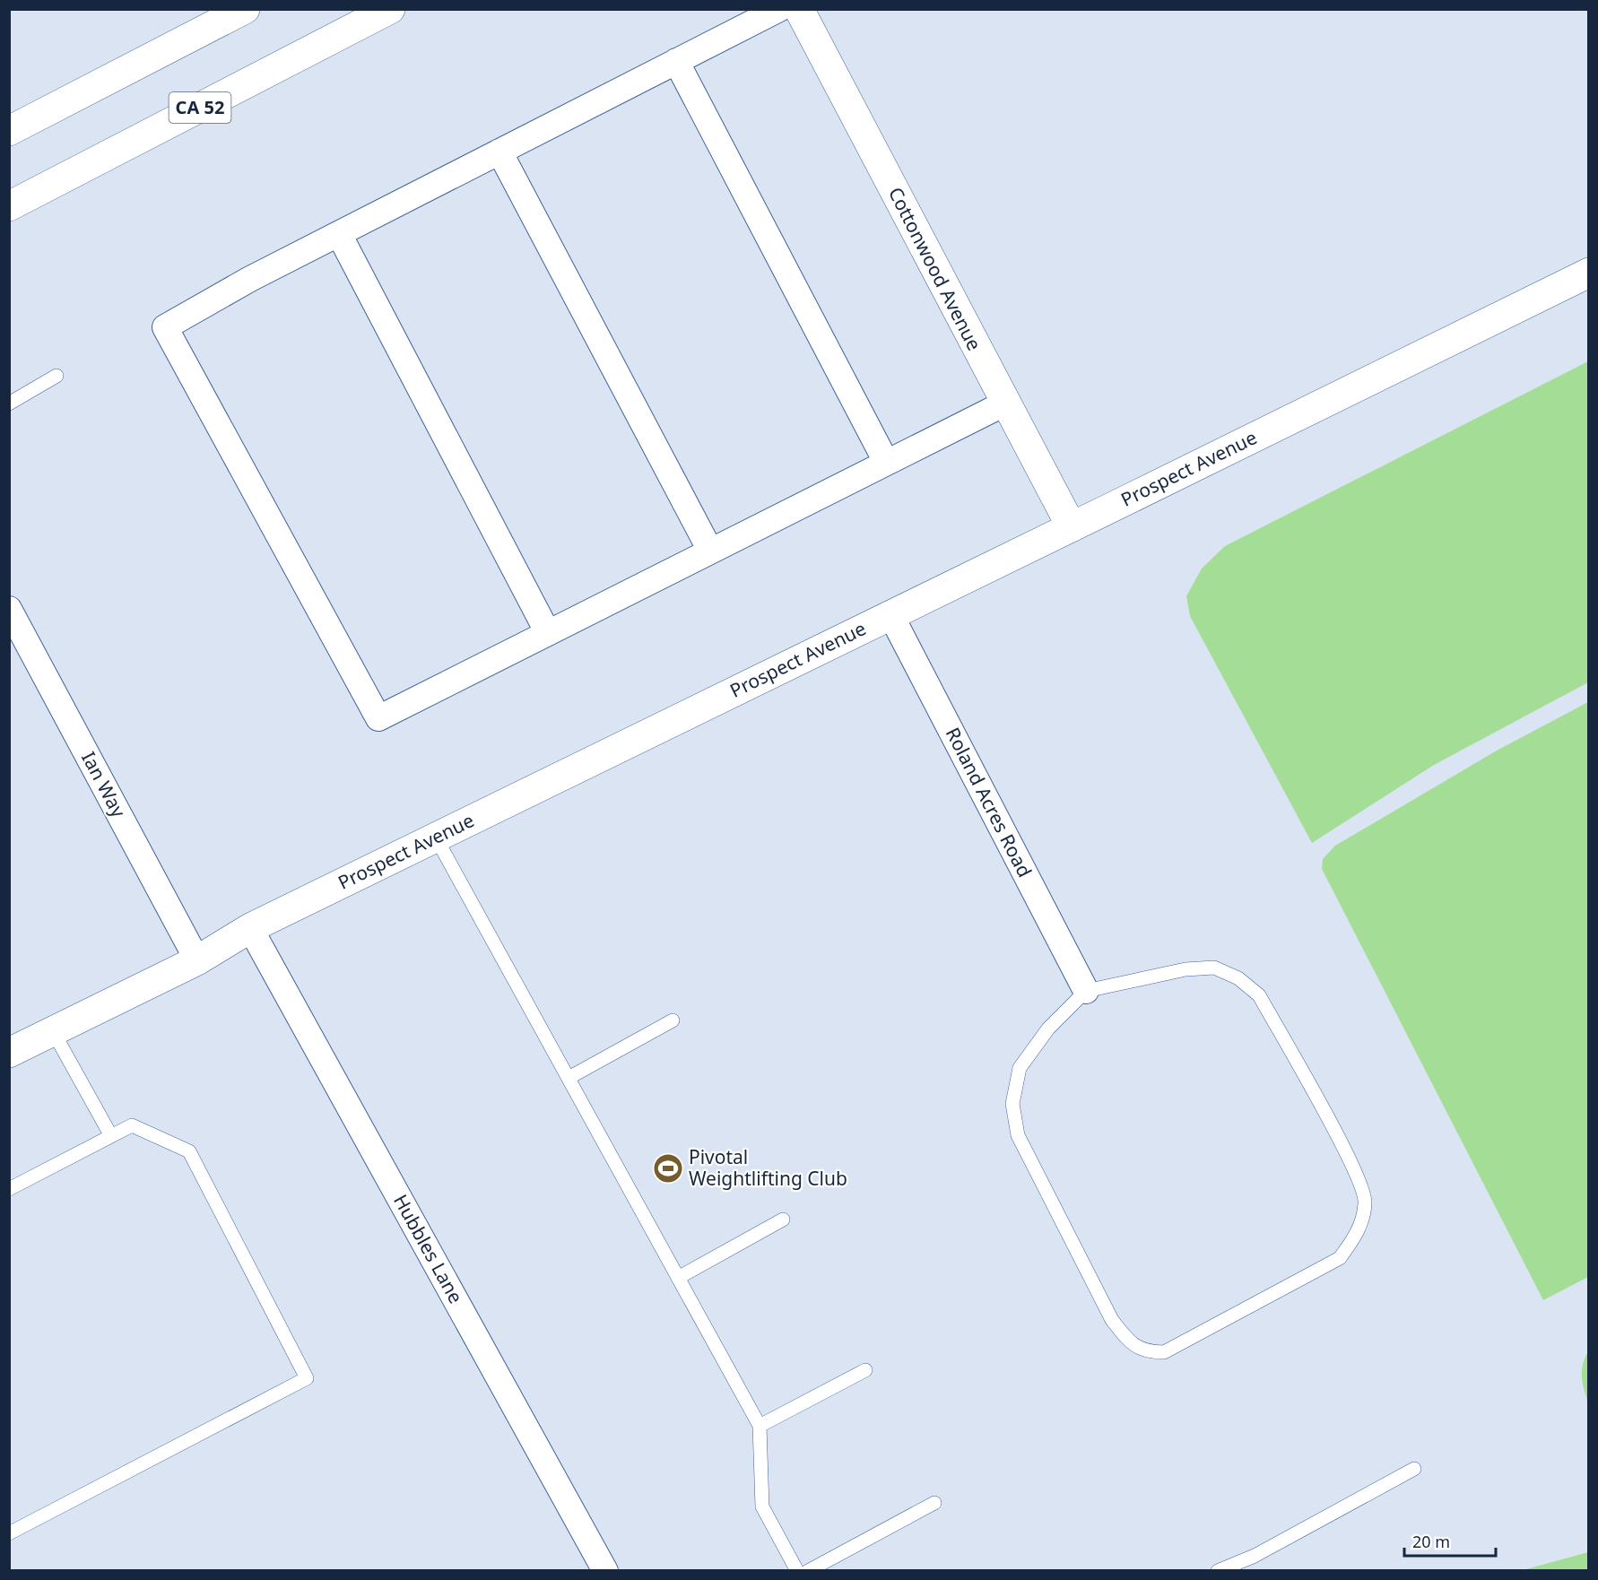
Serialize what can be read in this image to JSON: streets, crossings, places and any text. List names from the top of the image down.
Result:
{
  "streets": {
    "main road": ["CA 52", "Cottonwood Avenue", "Prospect Avenue"],
    "street": ["Ian Way", "Roland Acres Road", "Hubbles Lane"]
  },
  "crossings": [
    ["Cottonwood Avenue", "Prospect Avenue"],
    ["Prospect Avenue", "Ian Way"],
    ["Prospect Avenue", "Roland Acres Road"],
    ["Prospect Avenue", "Hubbles Lane"]
  ],
  "places": {
    "sports": ["Pivotal Weightlifting Club"]
  },
  "scale_bar": "20 m"
}
